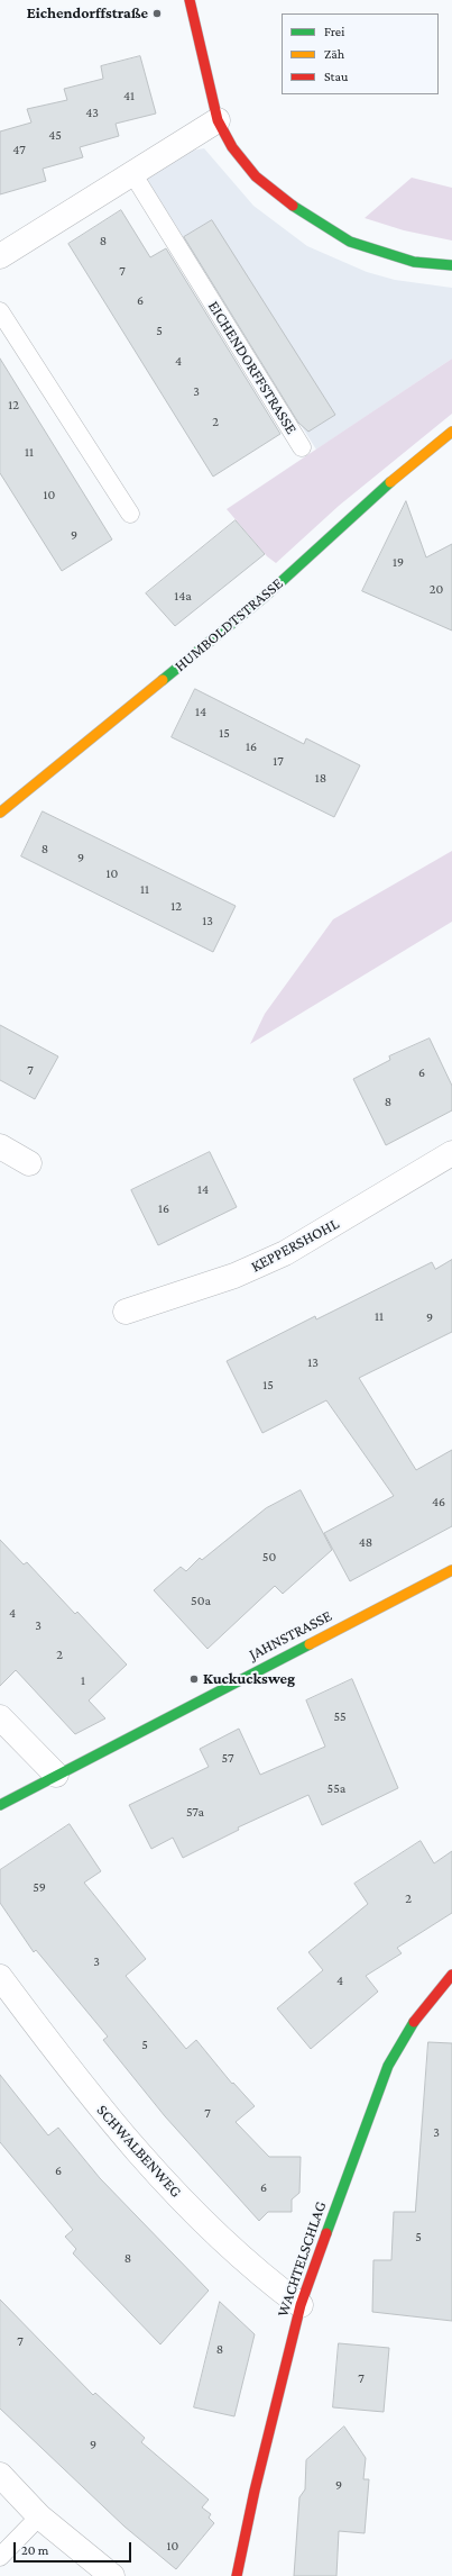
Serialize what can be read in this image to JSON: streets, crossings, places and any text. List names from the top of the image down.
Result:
{
  "streets": {
    "street": [
      "HUMBOLDTSTRASSE",
      "KEPPERSHOHL",
      "JAHNSTRASSE",
      "SCHWALBENWEG",
      "WACHTELSCHLAG"
    ],
    "lane": ["EICHENDORFFSTRASSE"]
  },
  "crossings": [
    ["SCHWALBENWEG", "WACHTELSCHLAG"]
  ],
  "places": ["Eichendorffstraße", "Kuckucksweg"],
  "house_numbers": [
    "41",
    "43",
    "45",
    "47",
    "8",
    "7",
    "6",
    "5",
    "4",
    "3",
    "12",
    "2",
    "11",
    "10",
    "9",
    "19",
    "20",
    "14a",
    "14",
    "15",
    "16",
    "17",
    "18",
    "8",
    "9",
    "10",
    "11",
    "12",
    "13",
    "7",
    "6",
    "8",
    "14",
    "16",
    "11",
    "9",
    "13",
    "15",
    "46",
    "48",
    "50",
    "50a",
    "4",
    "3",
    "2",
    "1",
    "55",
    "57",
    "55a",
    "57a",
    "59",
    "2",
    "3",
    "4",
    "5",
    "7",
    "3",
    "6",
    "6",
    "5",
    "8",
    "7",
    "8",
    "7",
    "9",
    "9",
    "10"
  ],
  "legend": ["Frei", "Zäh", "Stau"],
  "scale_bar": "20 m"
}
